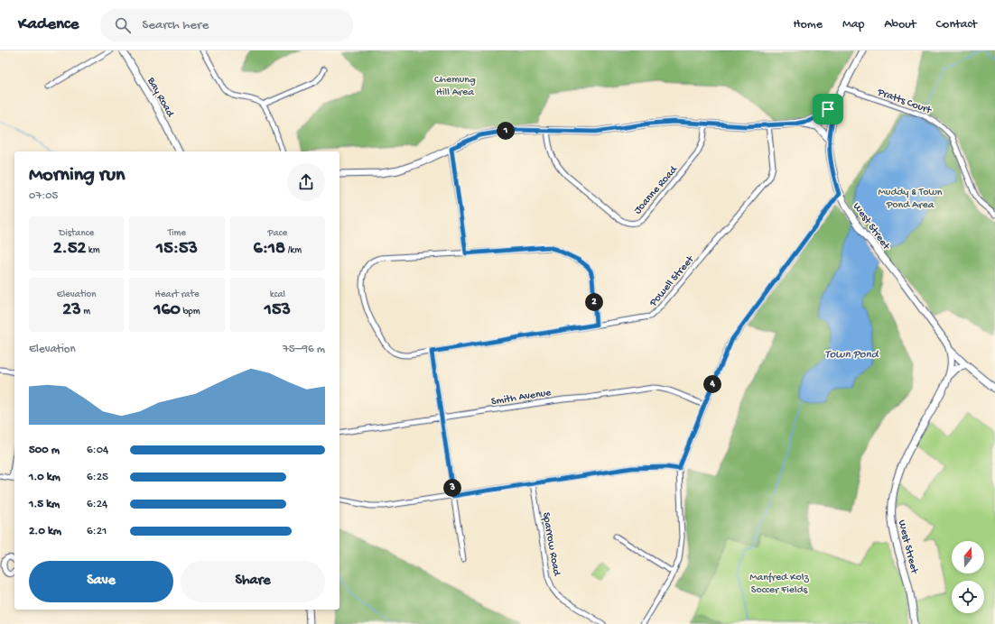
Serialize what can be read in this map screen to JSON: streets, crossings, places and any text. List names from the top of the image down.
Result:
{
  "streets": {
    "street": [
      "Bay Road",
      "Pratts Court",
      "Joanne Road",
      "West Street",
      "Powell Street",
      "Smith Avenue",
      "Sparrow Road"
    ]
  },
  "crossings": [
    ["Pratts Court", "West Street"]
  ],
  "water": ["Town Pond"],
  "parks": ["Chemung Hill Area", "Muddy & Town Pond Area", "Manfred Kolz Soccer Fields"],
  "north": "top",
  "page": {
    "header": "Kadence",
    "search": "Search here",
    "nav": [
      "Home",
      "Map",
      "About",
      "Contact"
    ],
    "pins": [
      "1",
      "2",
      "4",
      "3"
    ],
    "heading": ["Morning run", "07:05"],
    "stats": [
      ["Distance", "2.52 km"],
      ["Time", "15:53"],
      ["Pace", "6:18 /km"],
      ["Elevation", "23 m"],
      ["Heart rate", "160 bpm"],
      ["kcal", "153"]
    ],
    "chart": ["Elevation", "75–96 m"],
    "list": [
      {
        "name": "500 m",
        "note": "6:04"
      },
      {
        "name": "1.0 km",
        "note": "6:25"
      },
      {
        "name": "1.5 km",
        "note": "6:24"
      },
      {
        "name": "2.0 km",
        "note": "6:21"
      }
    ],
    "buttons": ["Save", "Share"]
  }
}
